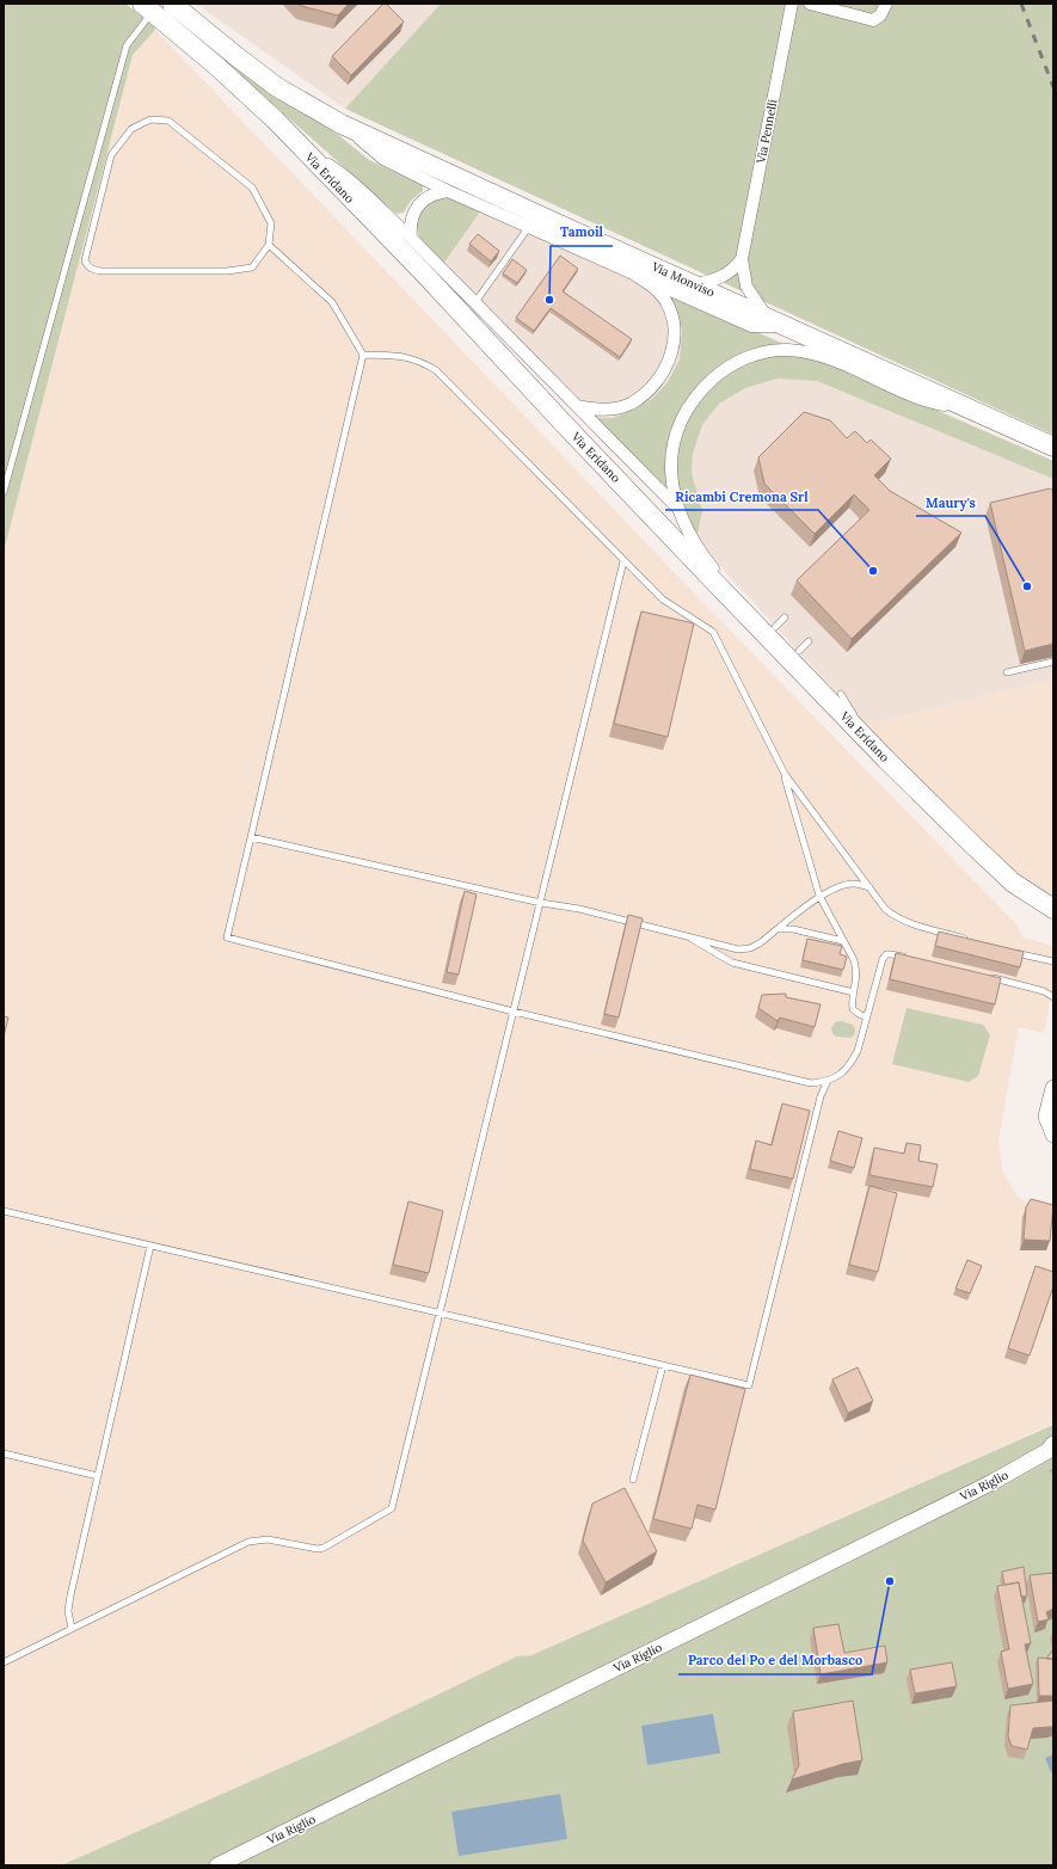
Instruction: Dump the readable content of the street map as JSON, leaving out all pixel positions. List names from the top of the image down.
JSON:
{
  "streets": {
    "main road": ["Via Eridano", "Via Monviso"],
    "street": ["Via Pennelli", "Via Riglio"]
  },
  "crossings": [
    ["Via Pennelli", "Via Monviso"]
  ],
  "places": [
    "Tamoil",
    "Ricambi Cremona Srl",
    "Maury's",
    "Parco del Po e del Morbasco"
  ]
}
